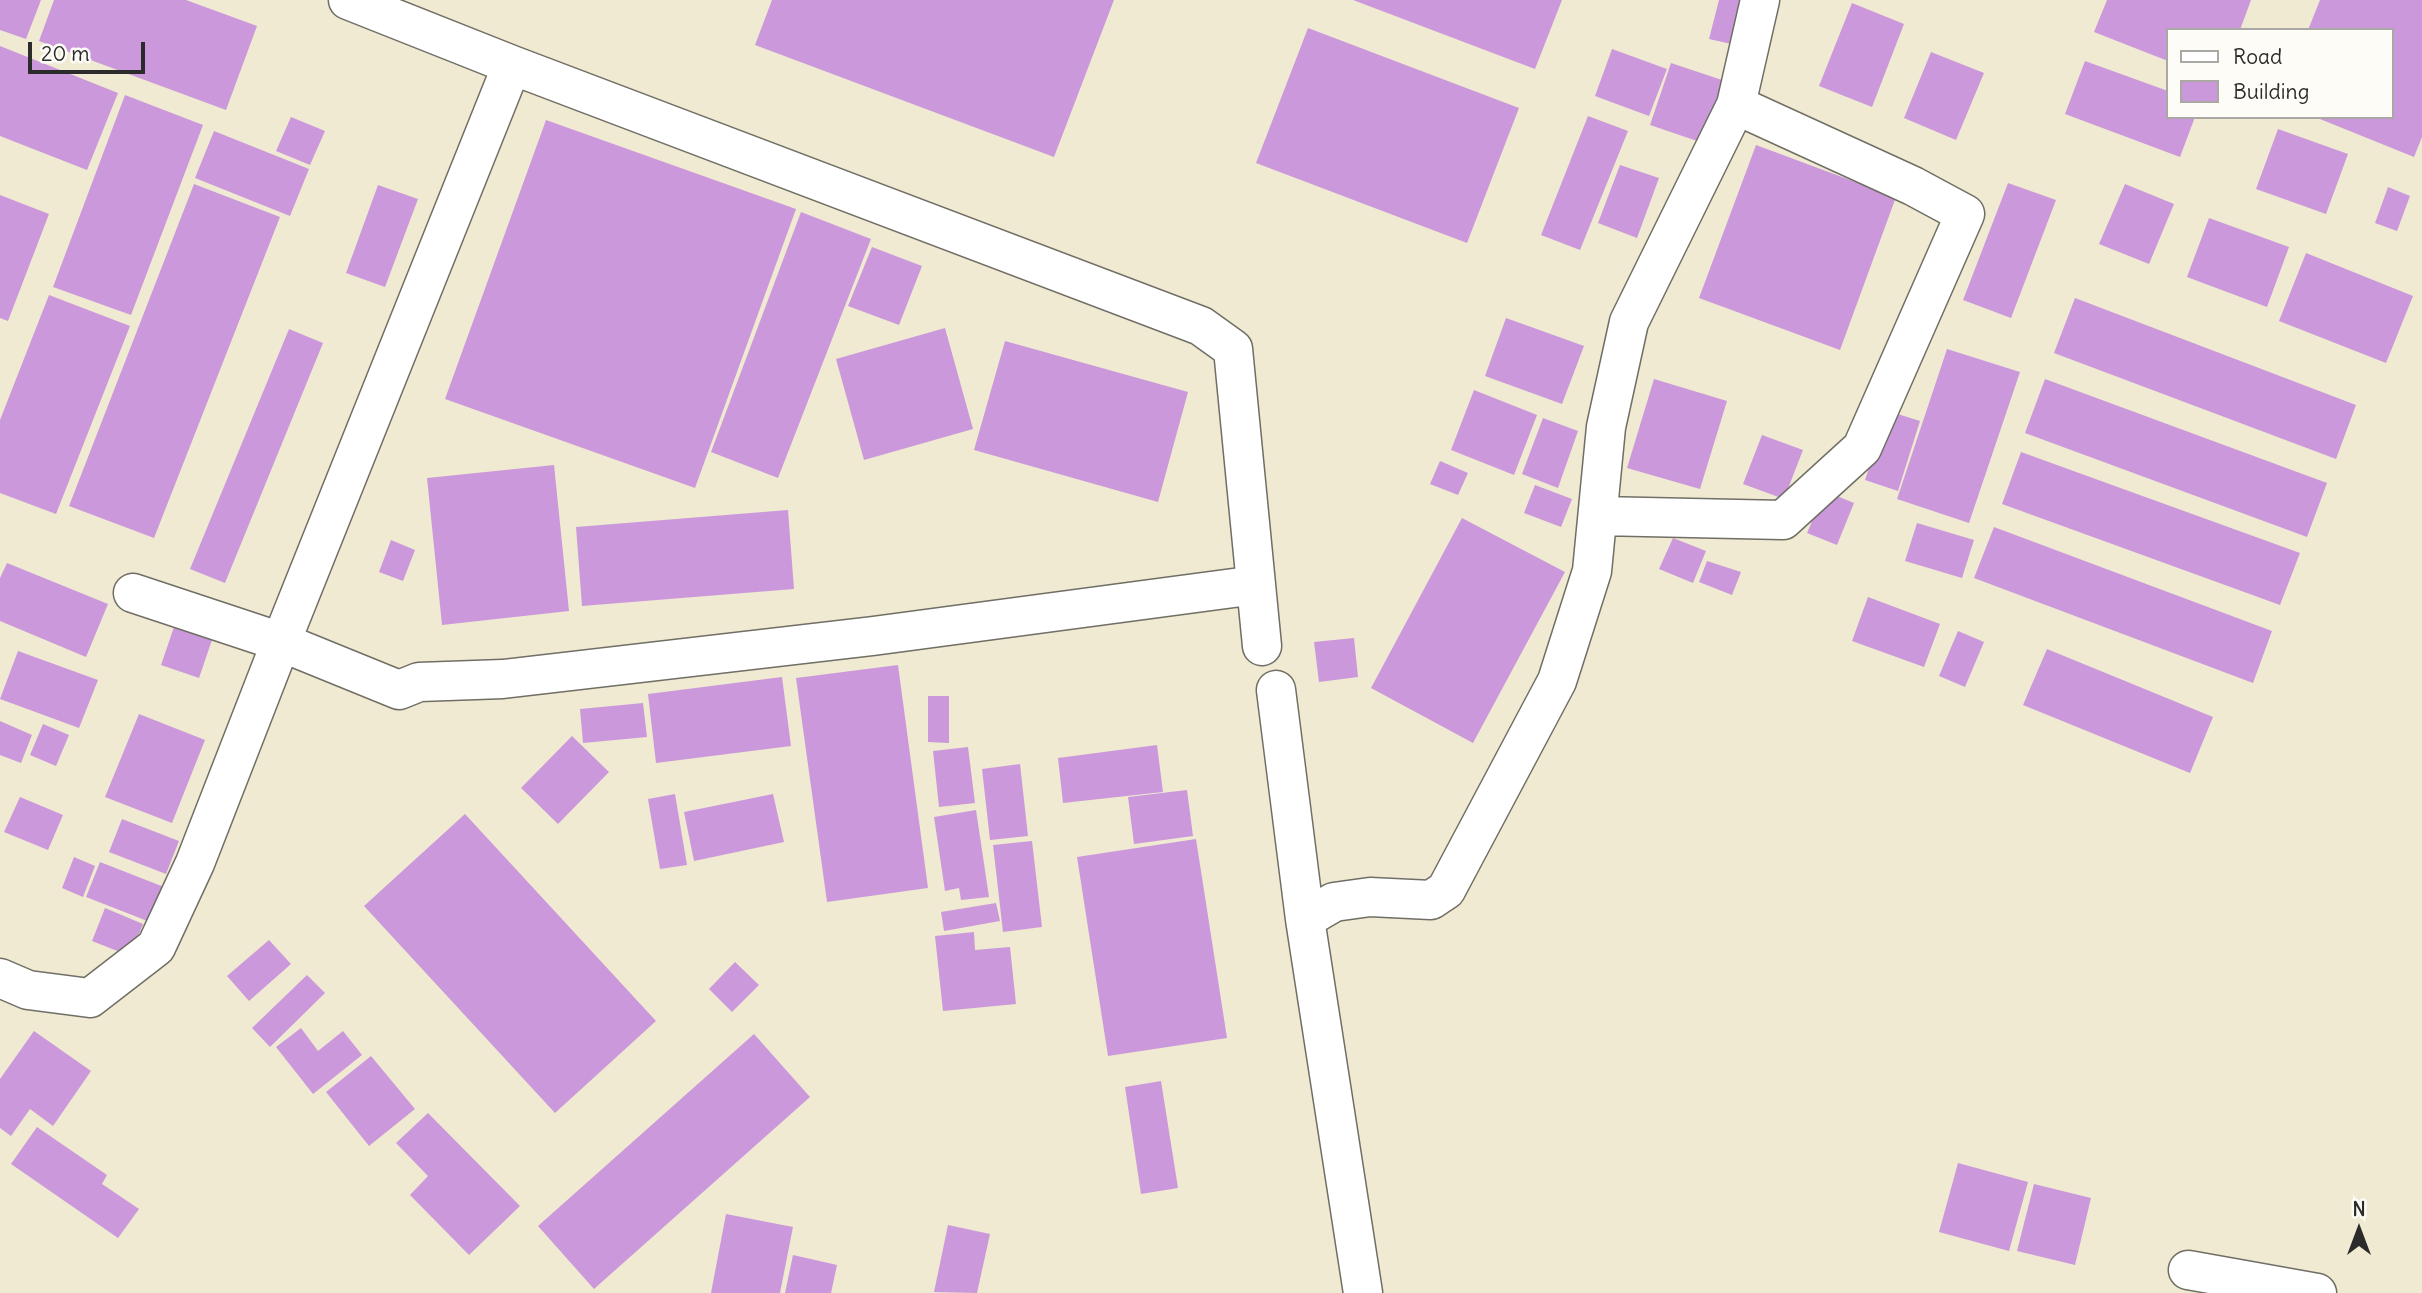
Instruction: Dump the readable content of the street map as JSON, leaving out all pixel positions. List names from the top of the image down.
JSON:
{
  "legend": ["Road", "Building"],
  "scale_bar": "20 m",
  "north": "top"
}
